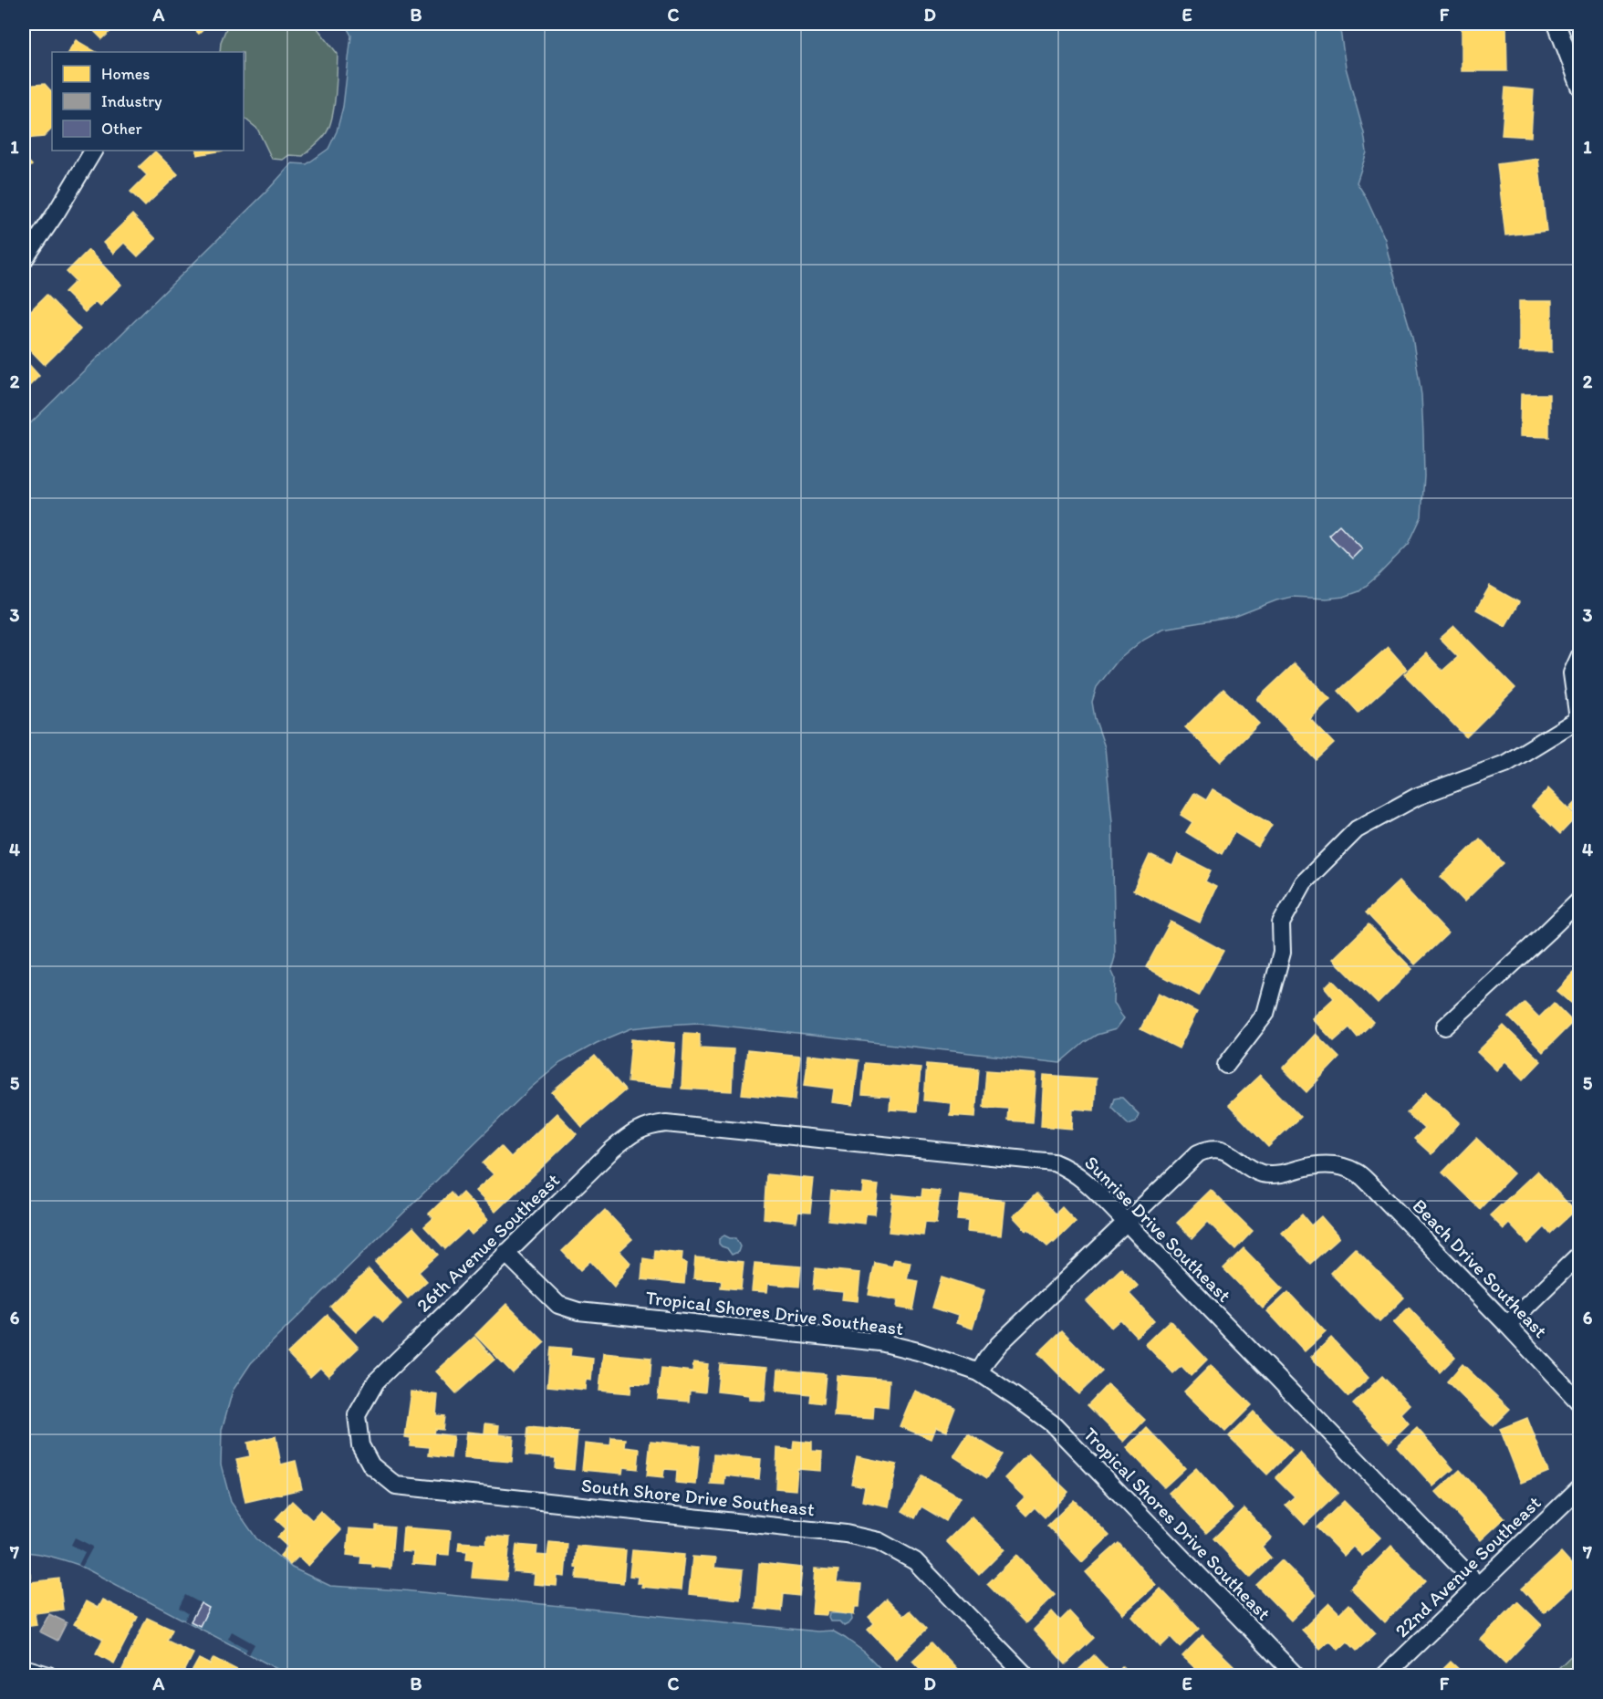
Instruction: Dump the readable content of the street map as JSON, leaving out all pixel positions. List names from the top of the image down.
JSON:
{
  "streets": {
    "street": [
      "Sunrise Drive Southeast",
      "26th Avenue Southeast",
      "Beach Drive Southeast",
      "Tropical Shores Drive Southeast",
      "South Shore Drive Southeast",
      "22nd Avenue Southeast"
    ]
  },
  "crossings": [
    ["Sunrise Drive Southeast", "26th Avenue Southeast"],
    ["Sunrise Drive Southeast", "Beach Drive Southeast"],
    ["Sunrise Drive Southeast", "22nd Avenue Southeast"],
    ["26th Avenue Southeast", "Tropical Shores Drive Southeast"],
    ["26th Avenue Southeast", "South Shore Drive Southeast"],
    ["Beach Drive Southeast", "Tropical Shores Drive Southeast"]
  ],
  "legend": ["Homes", "Industry", "Other"],
  "grid": {
    "columns": [
      "A",
      "B",
      "C",
      "D",
      "E",
      "F"
    ],
    "rows": [
      "1",
      "2",
      "3",
      "4",
      "5",
      "6",
      "7"
    ]
  }
}
